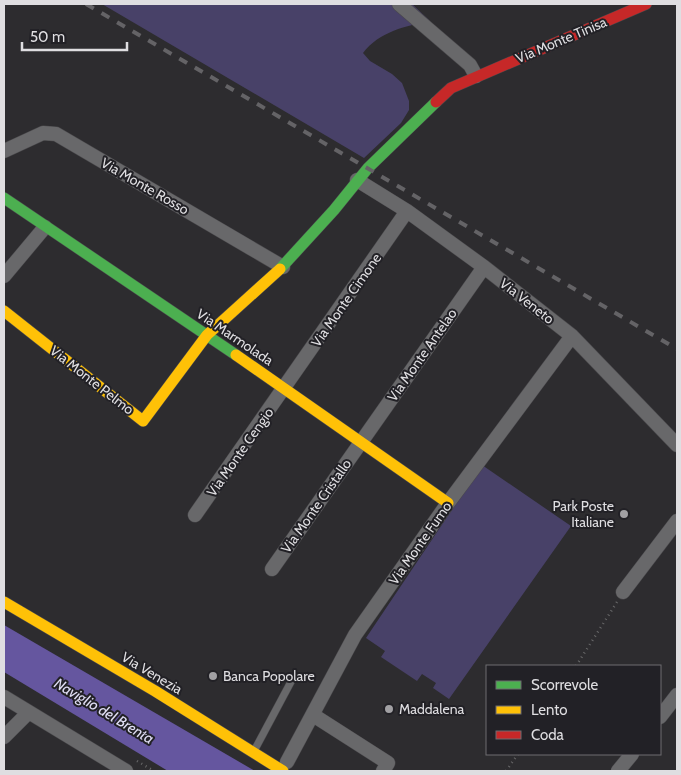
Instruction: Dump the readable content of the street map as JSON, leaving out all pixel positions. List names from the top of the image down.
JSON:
{
  "streets": {
    "street": [
      "Via Monte Tinisa",
      "Via Monte Rosso",
      "Via Monte Cimone",
      "Via Veneto",
      "Via Marmolada",
      "Via Monte Antelao",
      "Via Monte Pelmo",
      "Via Monte Cengio",
      "Via Monte Cristallo",
      "Via Monte Fumo",
      "Via Venezia"
    ]
  },
  "crossings": [
    ["Via Monte Tinisa", "Via Veneto"],
    ["Via Monte Cimone", "Via Veneto"],
    ["Via Monte Cimone", "Via Marmolada"],
    ["Via Monte Cimone", "Via Monte Cengio"],
    ["Via Veneto", "Via Monte Antelao"],
    ["Via Veneto", "Via Monte Fumo"],
    ["Via Marmolada", "Via Monte Antelao"],
    ["Via Marmolada", "Via Monte Pelmo"],
    ["Via Marmolada", "Via Monte Cengio"],
    ["Via Marmolada", "Via Monte Cristallo"],
    ["Via Marmolada", "Via Monte Fumo"],
    ["Via Monte Antelao", "Via Monte Cristallo"],
    ["Via Monte Fumo", "Via Venezia"]
  ],
  "water": ["Naviglio del Brenta"],
  "places": ["Park Poste Italiane", "Banca Popolare", "Maddalena"],
  "legend": ["Scorrevole", "Lento", "Coda"],
  "scale_bar": "50 m"
}
